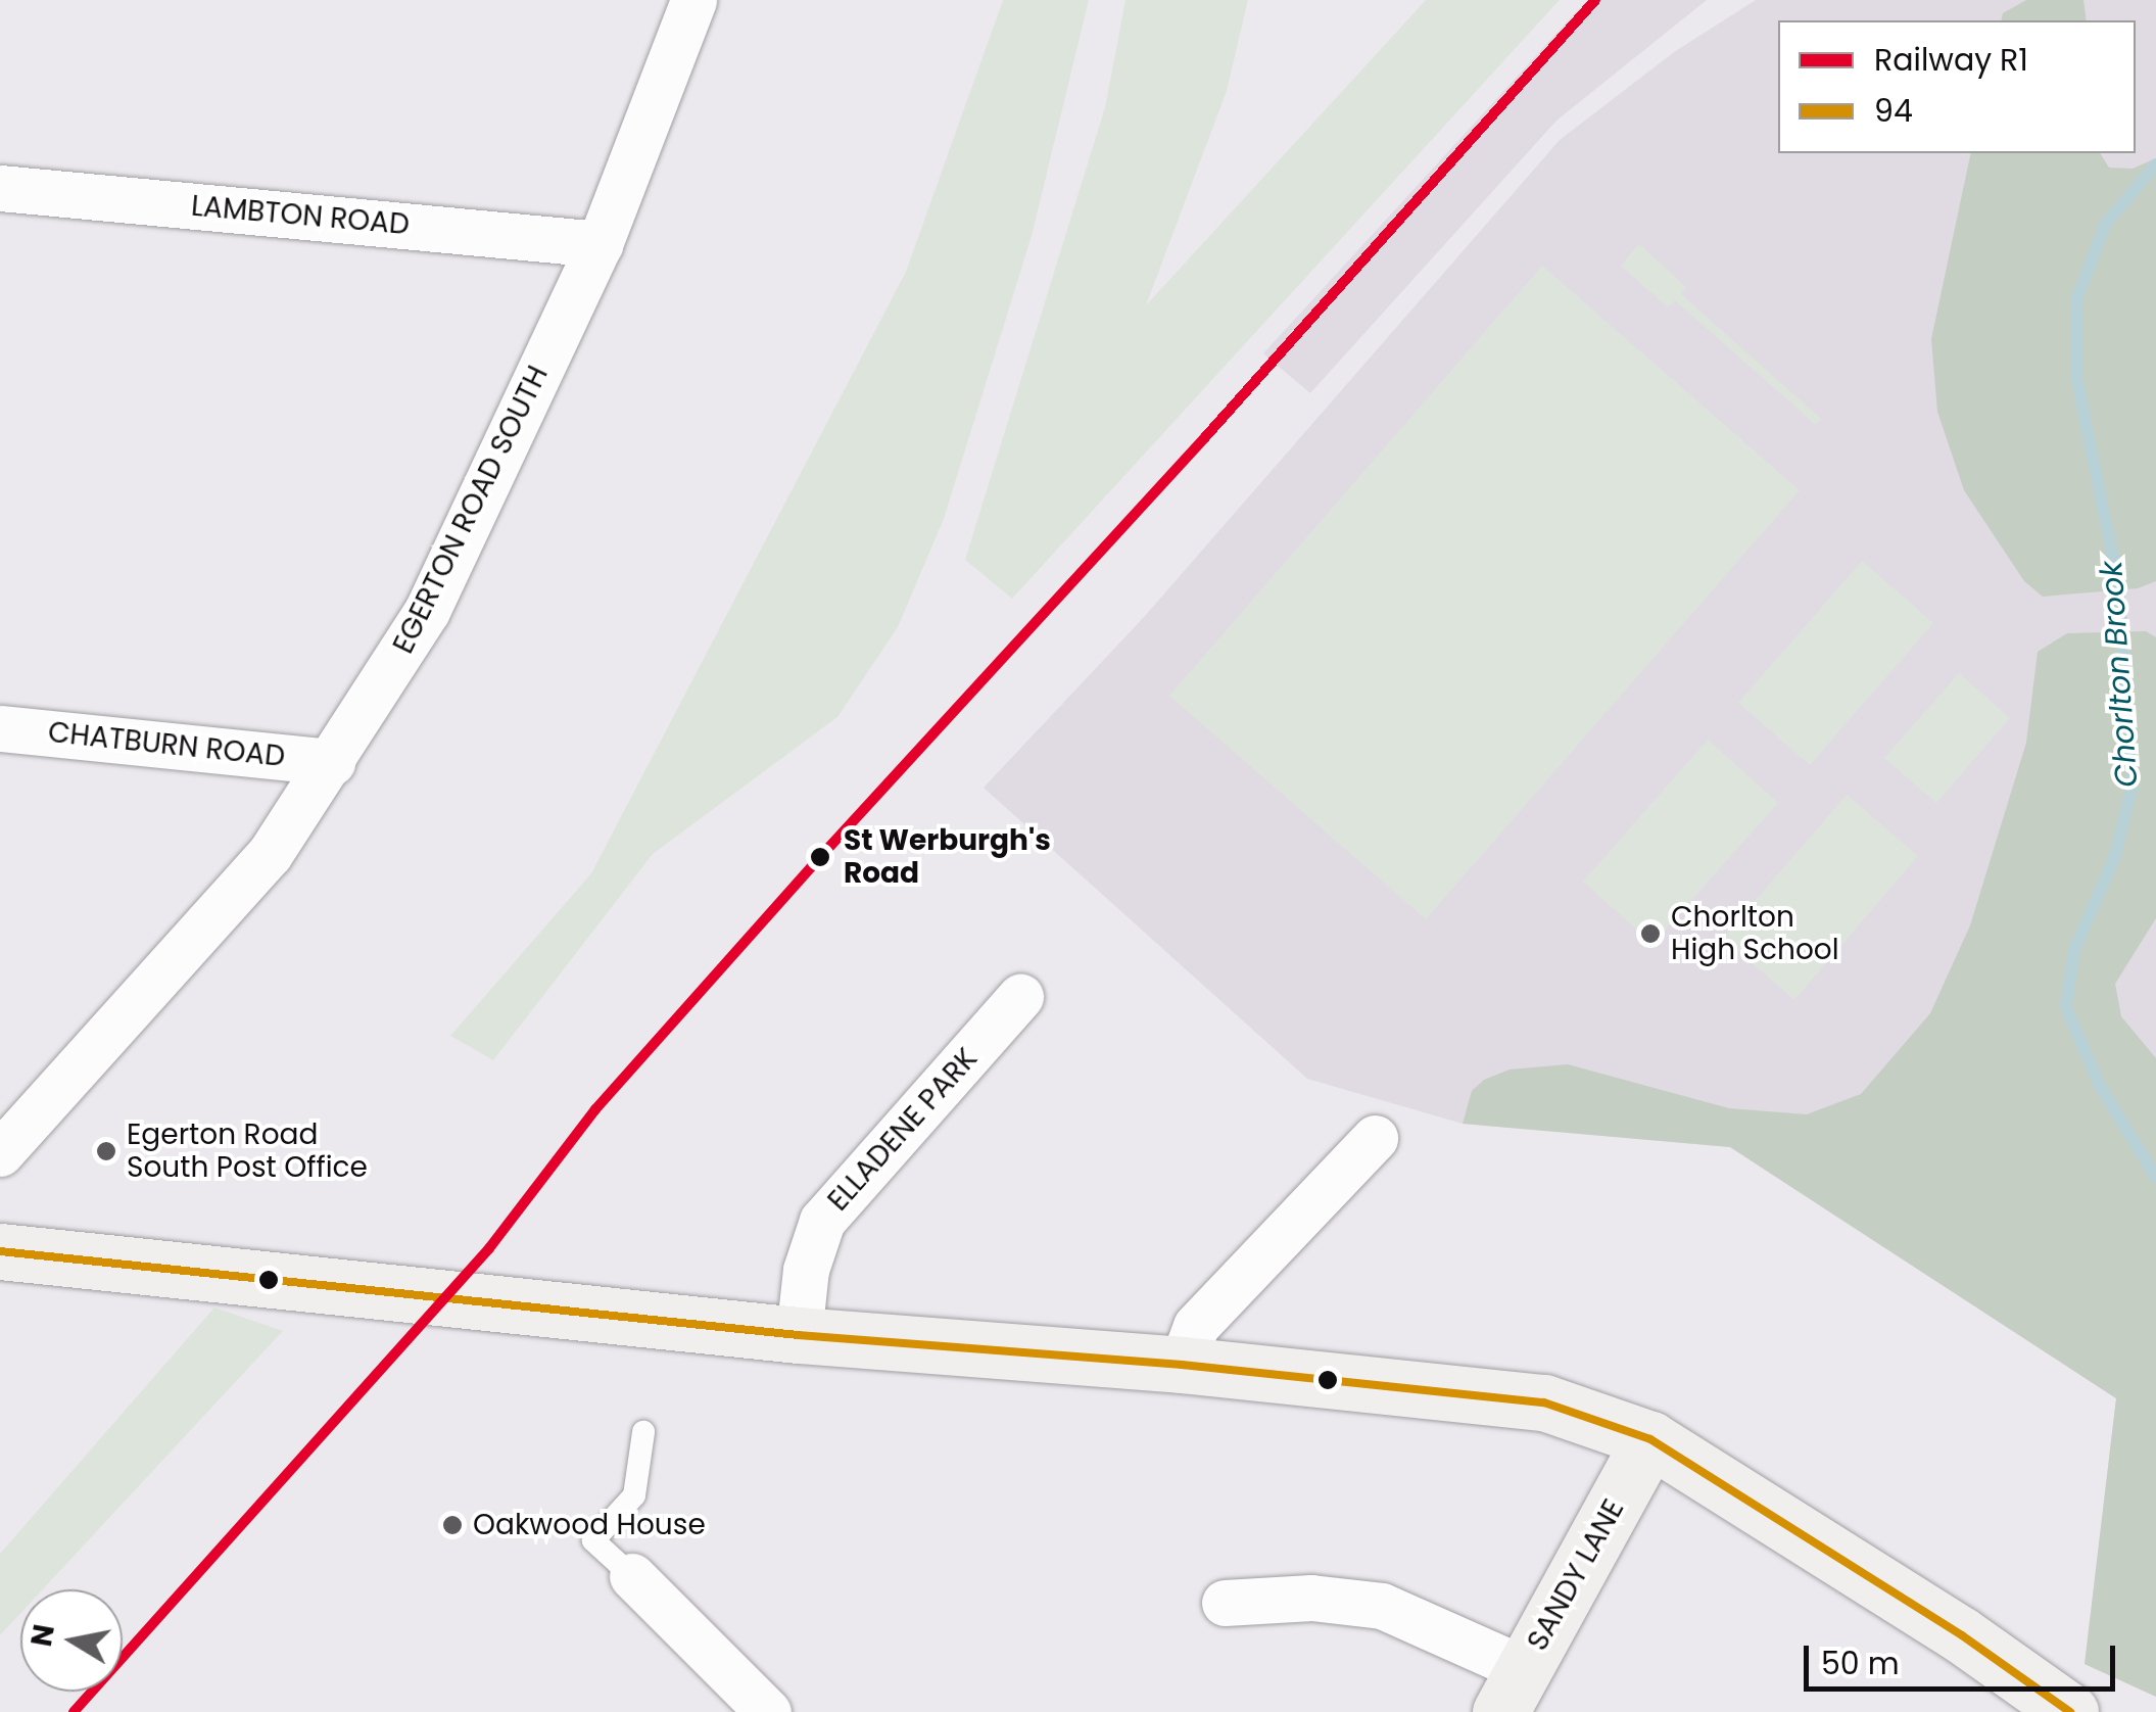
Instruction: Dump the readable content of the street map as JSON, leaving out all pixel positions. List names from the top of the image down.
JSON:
{
  "streets": {
    "street": [
      "LAMBTON ROAD",
      "EGERTON ROAD SOUTH",
      "CHATBURN ROAD",
      "ELLADENE PARK",
      "SANDY LANE"
    ]
  },
  "crossings": [
    ["LAMBTON ROAD", "EGERTON ROAD SOUTH"],
    ["EGERTON ROAD SOUTH", "CHATBURN ROAD"]
  ],
  "water": ["Chorlton Brook"],
  "places": [
    "St Werburgh's Road",
    "Chorlton High School",
    "Egerton Road South Post Office",
    "Oakwood House"
  ],
  "lines": ["rail line R1", "transit line 94"],
  "legend": ["Railway R1", "94"],
  "scale_bar": "50 m",
  "north": "left"
}
